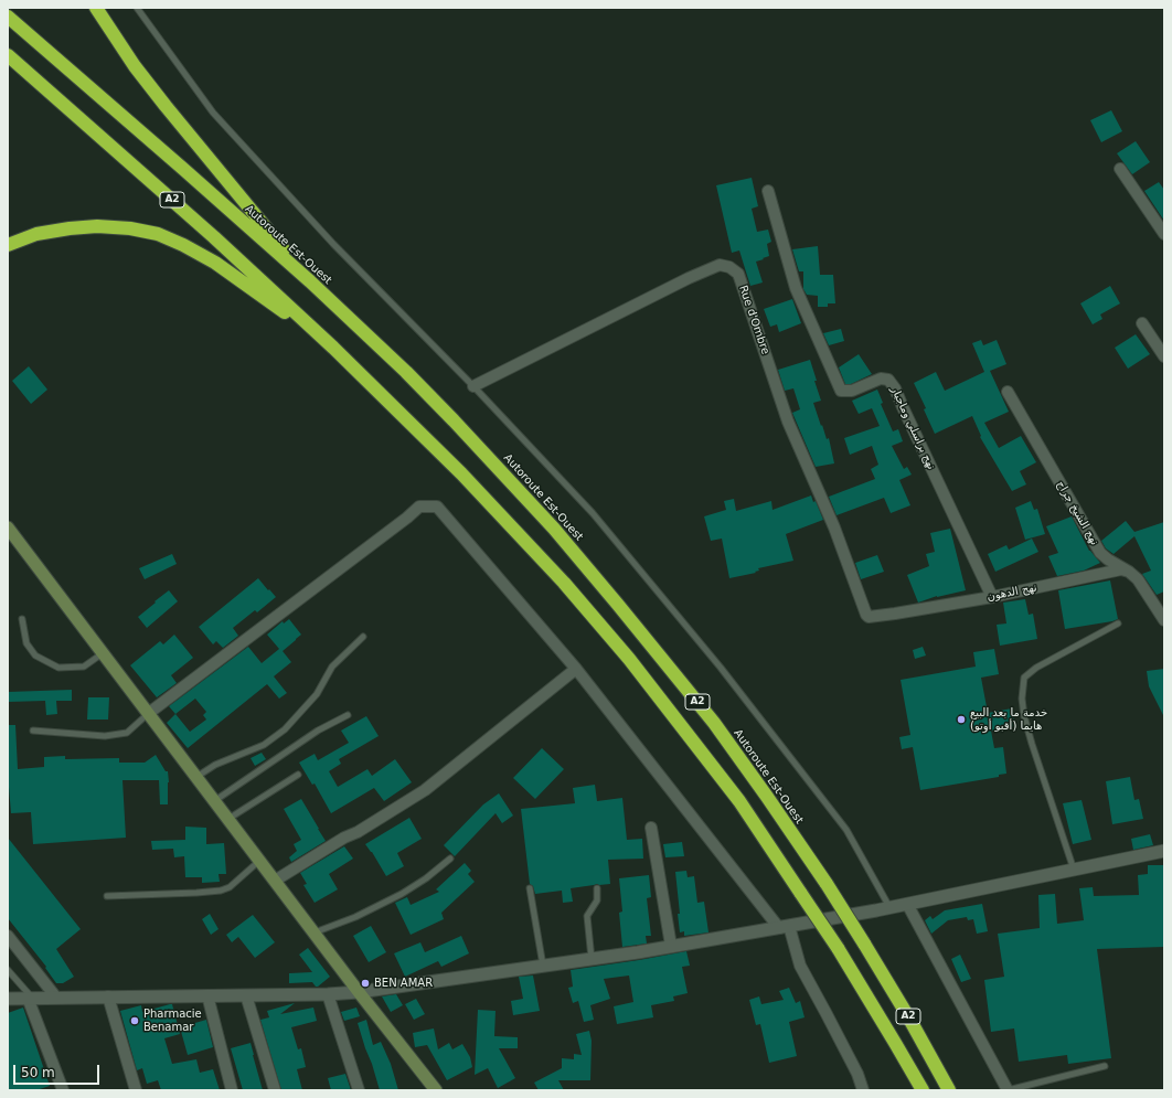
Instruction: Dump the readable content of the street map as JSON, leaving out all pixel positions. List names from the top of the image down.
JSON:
{
  "streets": {
    "highway": ["A2", "Autoroute Est-Ouest"],
    "street": [
      "Rue d'Ombre",
      "نهج براسلي وماجبار",
      "نهج الشيخ جراح",
      "نهج الدهون"
    ]
  },
  "crossings": [
    ["Rue d'Ombre", "نهج الدهون"],
    ["نهج براسلي وماجبار", "نهج الدهون"],
    ["نهج الشيخ جراح", "نهج الدهون"]
  ],
  "places": ["خدمة ما بعد البيع هايما (أقبو أوتو)", "BEN AMAR", "Pharmacie Benamar"],
  "scale_bar": "50 m"
}
